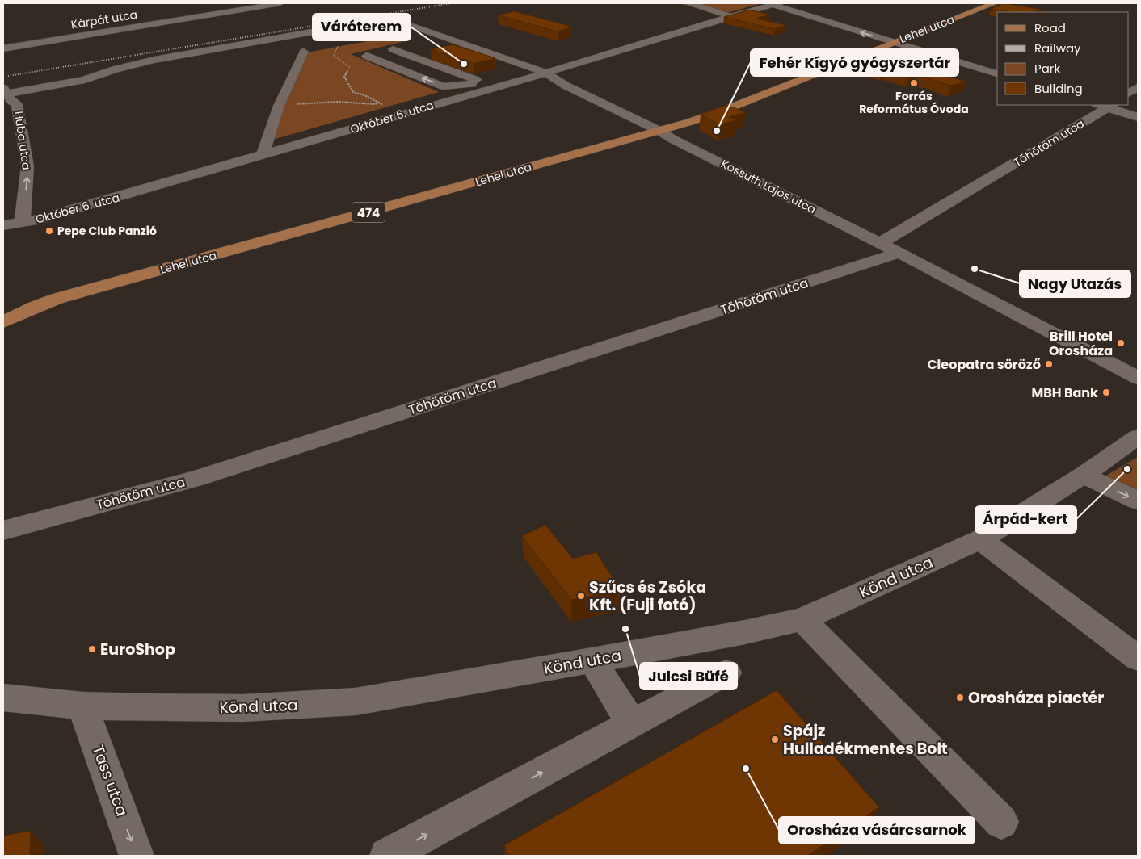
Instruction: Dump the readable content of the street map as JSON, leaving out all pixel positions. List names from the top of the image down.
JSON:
{
  "streets": {
    "main road": ["Lehel utca", "474"],
    "street": [
      "Kárpát utca",
      "Október 6. utca",
      "Huba utca",
      "Töhötöm utca",
      "Kossuth Lajos utca",
      "Könd utca",
      "Tass utca"
    ]
  },
  "crossings": [
    ["Lehel utca", "Kossuth Lajos utca"],
    ["Lehel utca", "474"],
    ["Október 6. utca", "Huba utca"],
    ["Október 6. utca", "Kossuth Lajos utca"],
    ["Huba utca", "Kossuth Lajos utca"],
    ["Töhötöm utca", "Kossuth Lajos utca"],
    ["Könd utca", "Tass utca"]
  ],
  "one_way": ["Huba utca", "Tass utca"],
  "places": [
    "Váróterem",
    "Forrás Református Óvoda",
    "Fehér Kígyó gyógyszertár",
    "Pepe Club Panzió",
    "Nagy Utazás",
    "Brill Hotel Orosháza",
    "Cleopatra söröző",
    "MBH Bank",
    "Árpád-kert",
    "Szűcs és Zsóka Kft. (Fuji fotó)",
    "Julcsi Büfé",
    "EuroShop",
    "Orosháza piactér",
    "Spájz Hulladékmentes Bolt",
    "Orosháza vásárcsarnok"
  ],
  "legend": [
    "Road",
    "Railway",
    "Park",
    "Building"
  ]
}
